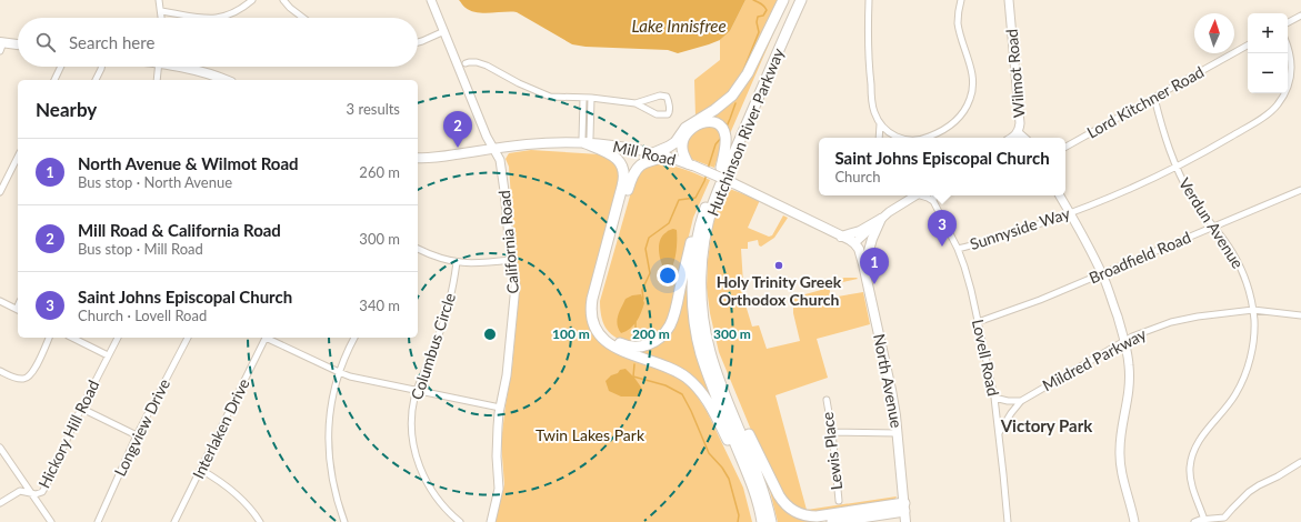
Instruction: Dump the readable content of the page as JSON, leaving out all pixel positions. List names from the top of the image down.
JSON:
{
  "streets": {
    "highway": ["Hutchinson River Parkway"],
    "main road": ["Mill Road", "North Avenue"],
    "street": [
      "Wilmot Road",
      "Lord Kitchner Road",
      "Verdun Avenue",
      "Sunnyside Way",
      "California Road",
      "Broadfield Road",
      "Columbus Circle",
      "Lovell Road",
      "Mildred Parkway",
      "Longview Drive",
      "Interlaken Drive",
      "Hickory Hill Road",
      "Lewis Place"
    ]
  },
  "crossings": [
    ["Lord Kitchner Road", "Verdun Avenue"],
    ["Mill Road", "California Road"],
    ["Mill Road", "North Avenue"],
    ["Verdun Avenue", "Sunnyside Way"],
    ["Verdun Avenue", "Broadfield Road"],
    ["Verdun Avenue", "Mildred Parkway"],
    ["Sunnyside Way", "Lovell Road"],
    ["Broadfield Road", "Lovell Road"],
    ["Lovell Road", "Mildred Parkway"]
  ],
  "districts": ["Victory Park"],
  "water": ["Lake Innisfree"],
  "parks": ["Twin Lakes Park"],
  "places": ["Holy Trinity Greek Orthodox Church"],
  "north": "top",
  "page": {
    "map_buttons": ["+", "−"],
    "search": "Search here",
    "heading": ["Nearby", "3 results"],
    "pins": ["2", "3", "1"],
    "popup": ["Saint Johns Episcopal Church", "Church"],
    "list": [
      {
        "mark": "1",
        "name": "North Avenue & Wilmot Road",
        "note": "Bus stop · North Avenue",
        "value": "260 m"
      },
      {
        "mark": "2",
        "name": "Mill Road & California Road",
        "note": "Bus stop · Mill Road",
        "value": "300 m"
      },
      {
        "mark": "3",
        "name": "Saint Johns Episcopal Church",
        "note": "Church · Lovell Road",
        "value": "340 m"
      }
    ]
  },
  "rings": ["100 m", "200 m", "300 m"]
}
